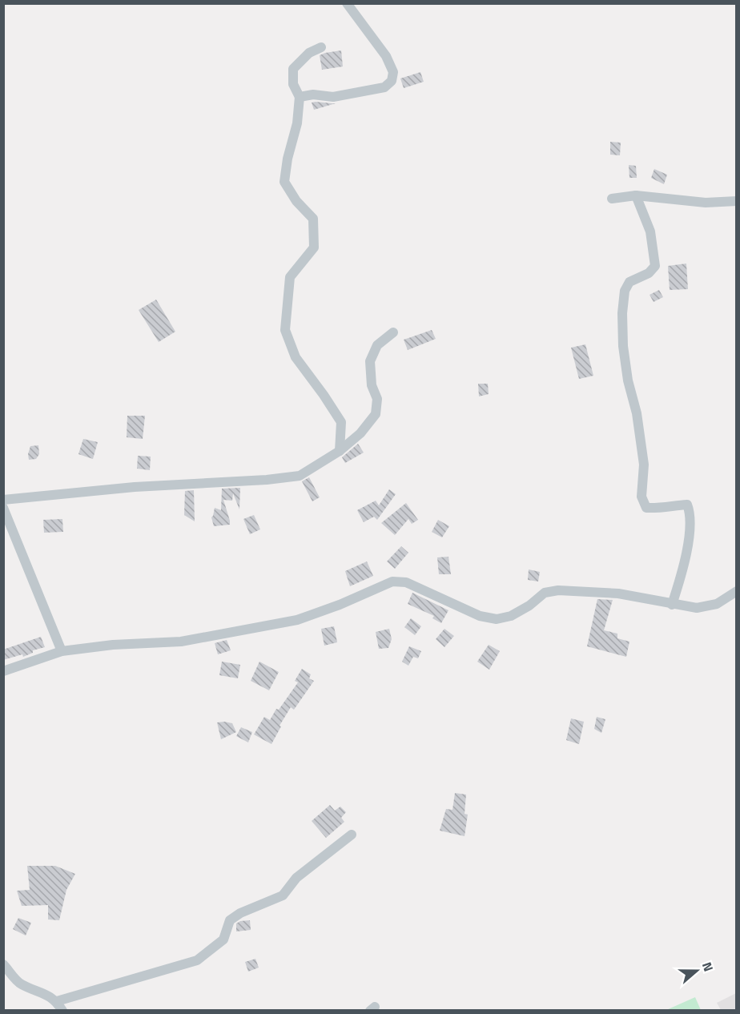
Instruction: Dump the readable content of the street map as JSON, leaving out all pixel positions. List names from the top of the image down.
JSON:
{
  "north": "right"
}
